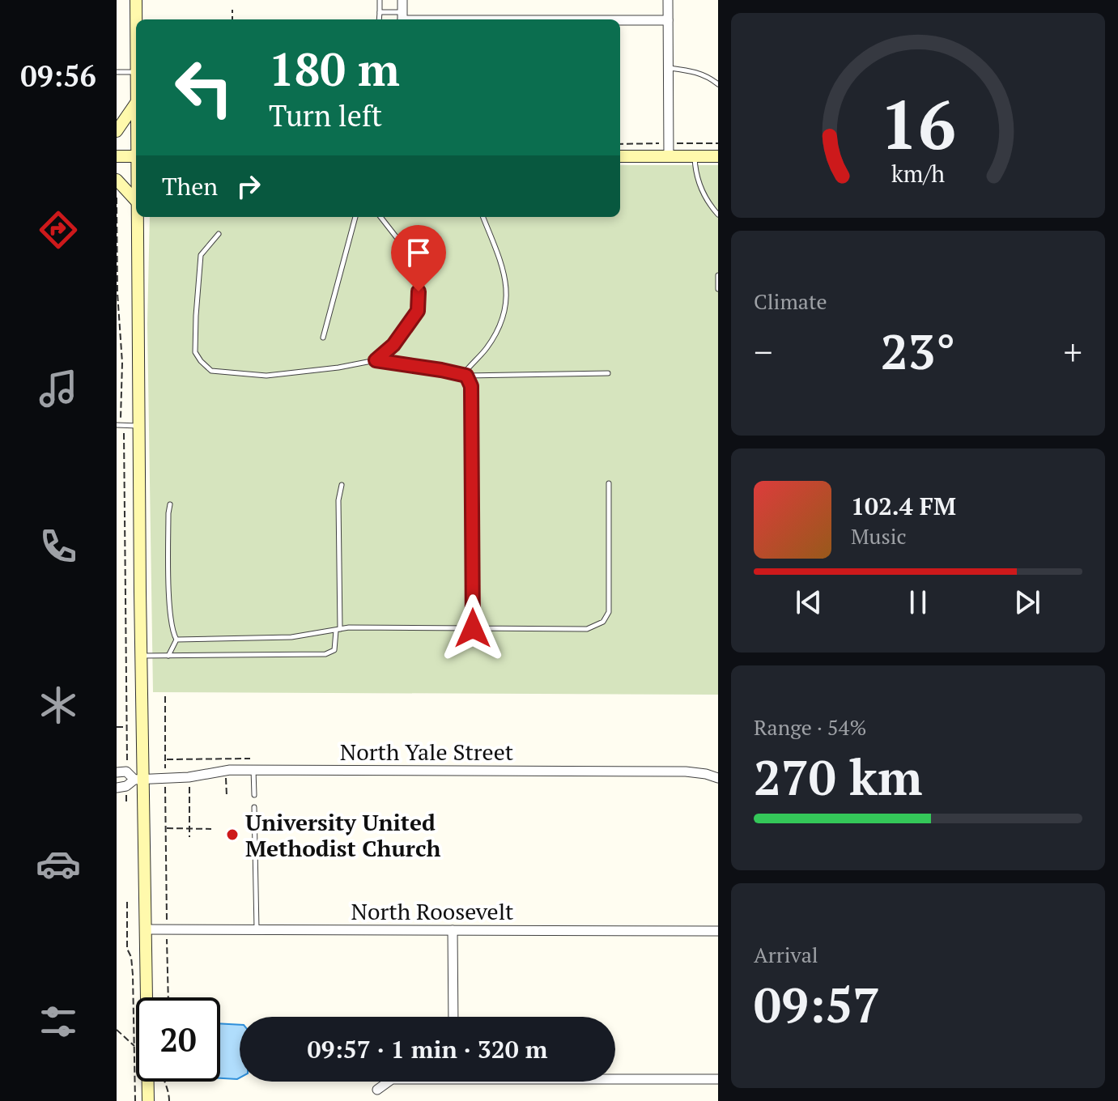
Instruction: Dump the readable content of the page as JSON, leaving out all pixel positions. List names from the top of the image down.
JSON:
{
  "streets": {
    "street": ["North Yale Street", "North Roosevelt"]
  },
  "places": ["University United Methodist Church"],
  "page": {
    "tabs": "09:56",
    "turn": ["180 m", "Turn left"],
    "then": "Then",
    "tile": [
      "Climate",
      ["Range · 54%", "270 km"],
      ["Arrival", "09:57"]
    ],
    "heat": ["−", "23°", "+"],
    "song": ["102.4 FM", "Music"],
    "limit": "20",
    "trip": "09:57 · 1 min · 320 m",
    "gauge": ["16", "km/h"]
  }
}
